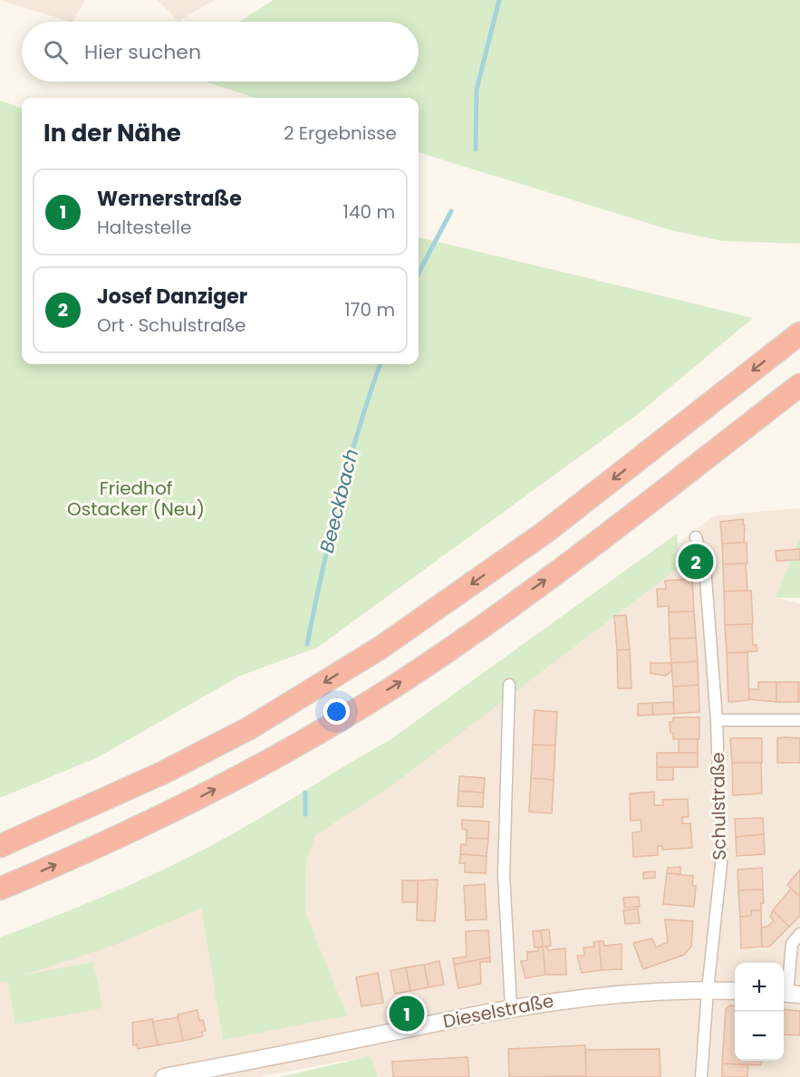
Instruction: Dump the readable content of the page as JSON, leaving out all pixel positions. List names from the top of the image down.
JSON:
{
  "streets": {
    "street": ["Schulstraße", "Dieselstraße"]
  },
  "crossings": [
    ["Schulstraße", "Dieselstraße"]
  ],
  "water": ["Beeckbach"],
  "parks": ["Friedhof Ostacker (Neu)"],
  "page": {
    "search": "Hier suchen",
    "heading": ["In der Nähe", "2 Ergebnisse"],
    "list": [
      {
        "mark": "1",
        "name": "Wernerstraße",
        "note": "Haltestelle",
        "value": "140 m"
      },
      {
        "mark": "2",
        "name": "Josef Danziger",
        "note": "Ort · Schulstraße",
        "value": "170 m"
      }
    ],
    "pins": ["2", "1"],
    "map_buttons": ["+", "−"]
  }
}
